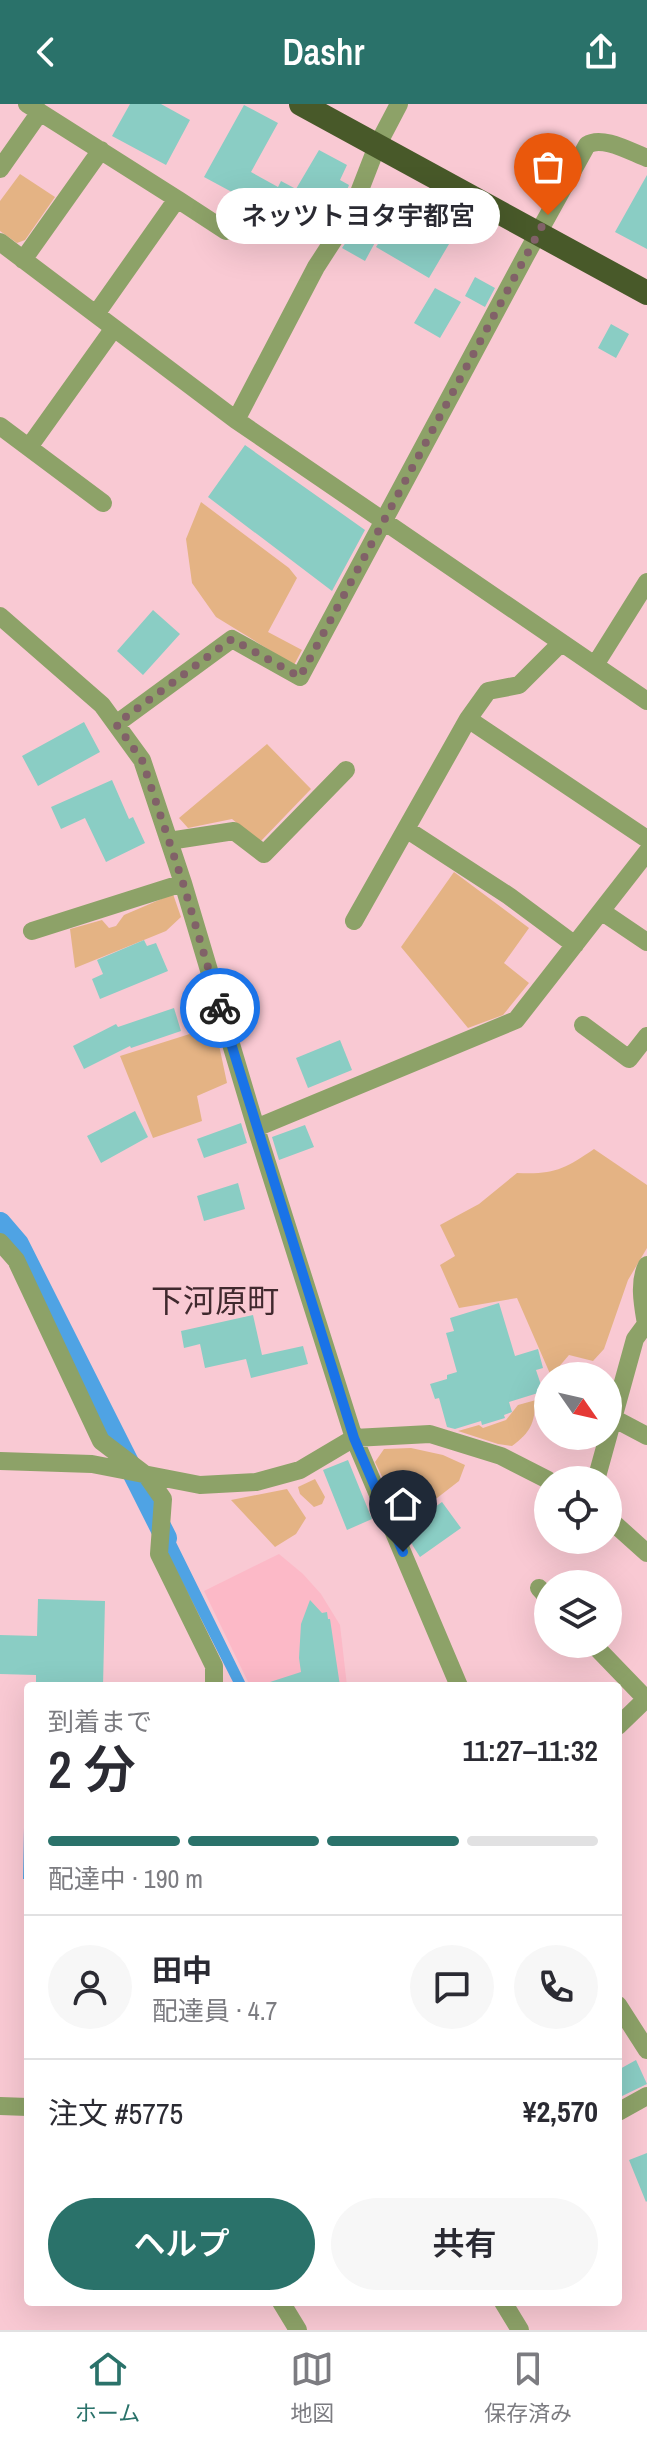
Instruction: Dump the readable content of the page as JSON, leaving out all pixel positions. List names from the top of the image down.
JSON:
{
  "districts": ["下河原町"],
  "places": ["ネッツトヨタ宇都宮"],
  "north": "bottom right",
  "page": {
    "header": "Dashr",
    "bubble": "ネッツトヨタ宇都宮",
    "heading": ["2 分", "到着まで", "11:27–11:32"],
    "panel": [
      "田中",
      "配達員 · 4.7",
      "注文 #5775",
      "¥2,570"
    ],
    "bar": "配達中 · 190 m",
    "buttons": ["ヘルプ", "共有"],
    "tabs": ["ホーム", "地図", "保存済み"]
  }
}
